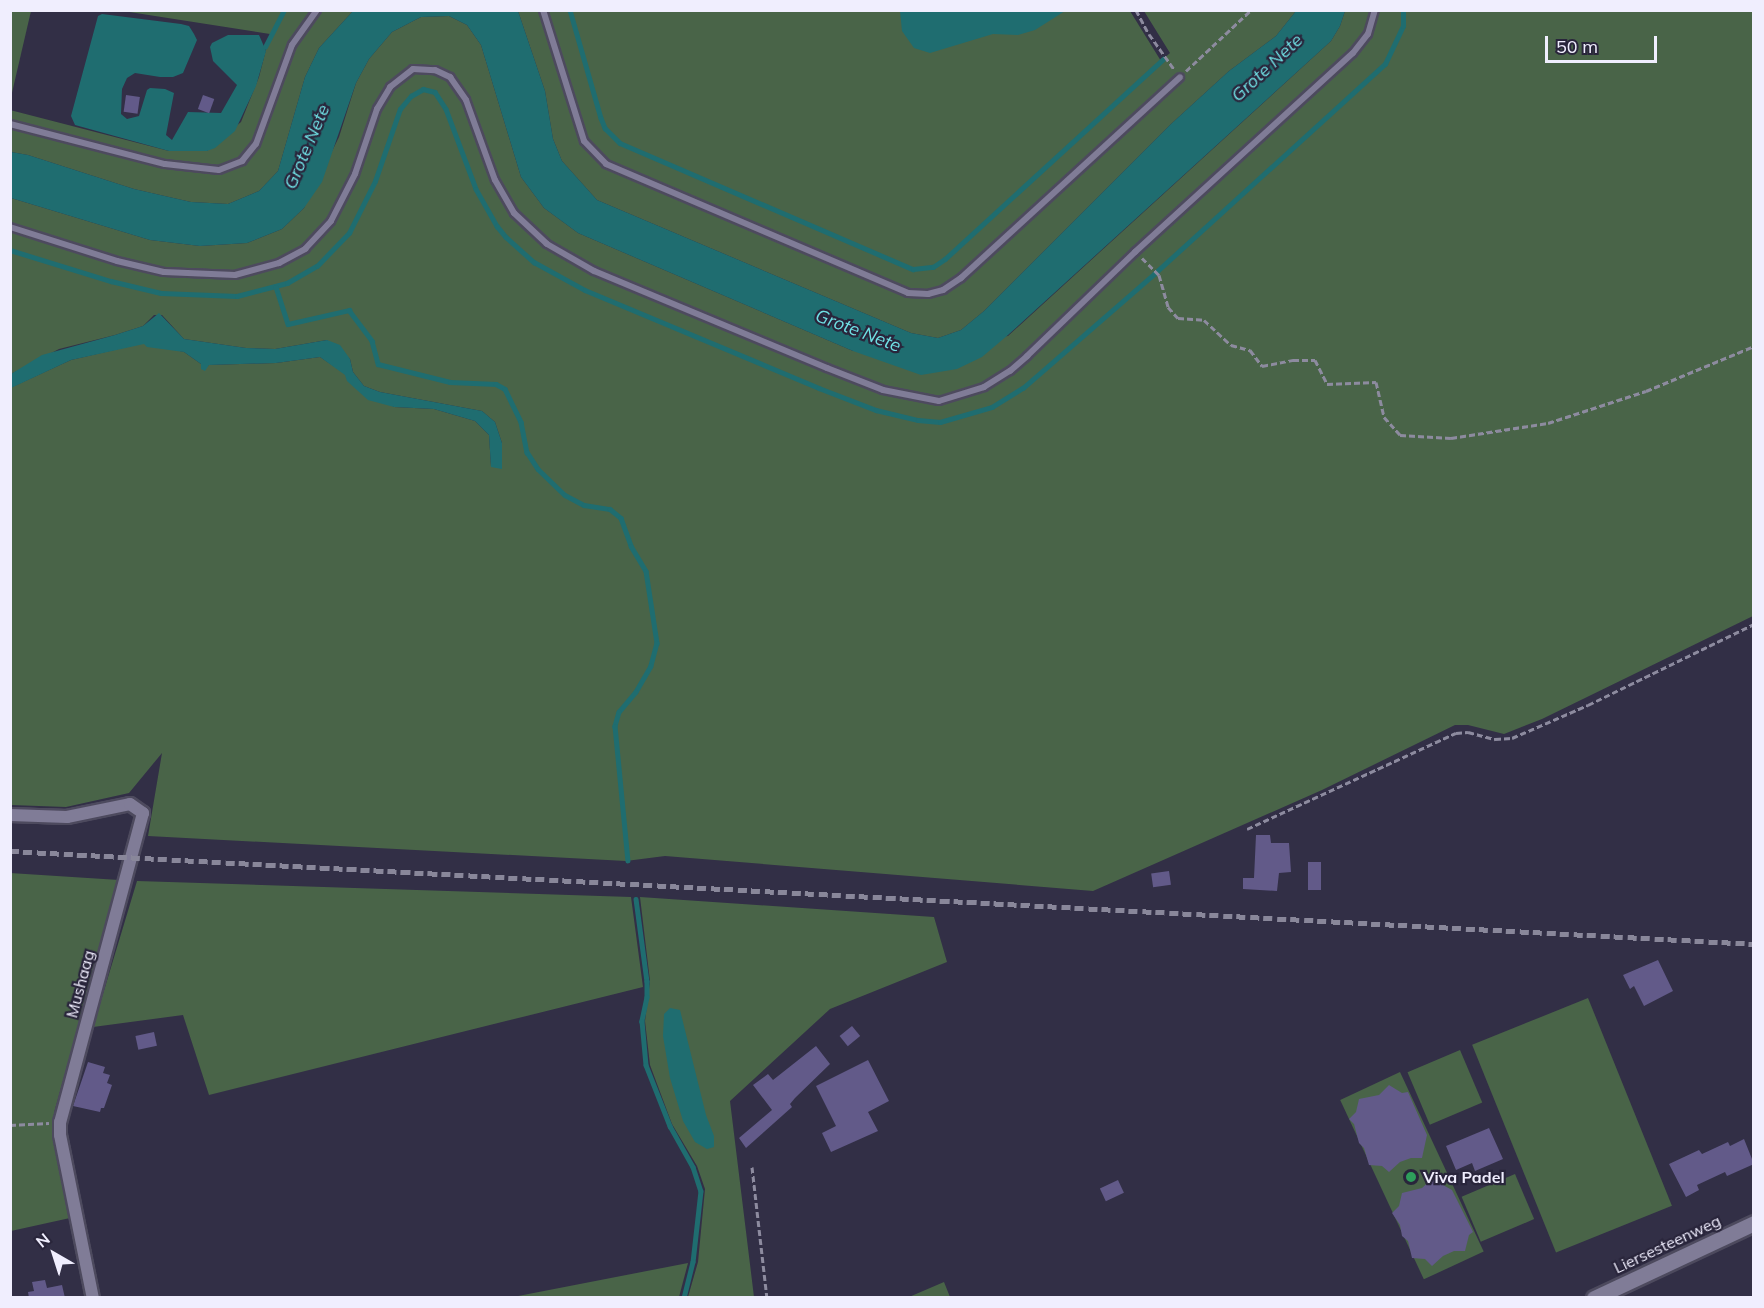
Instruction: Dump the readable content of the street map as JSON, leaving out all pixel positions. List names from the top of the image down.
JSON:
{
  "streets": {
    "street": ["Mushaag", "Liersesteenweg"]
  },
  "water": ["Grote Nete"],
  "places": ["Viva Padel"],
  "scale_bar": "50 m",
  "north": "top left"
}
